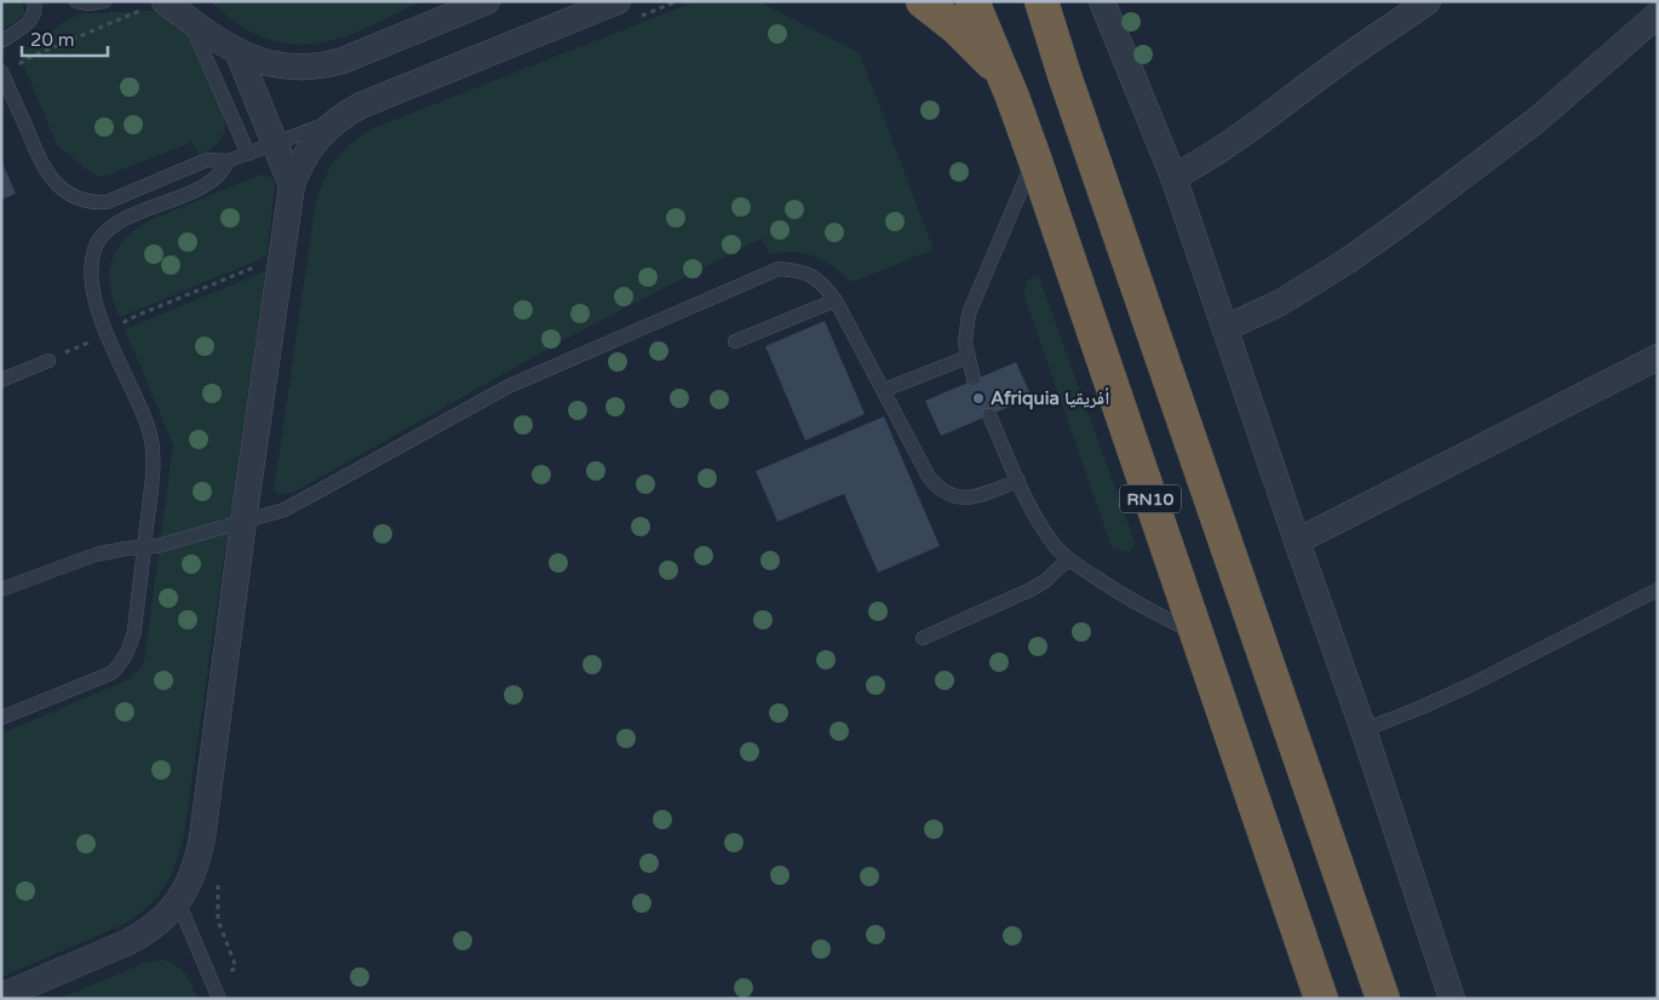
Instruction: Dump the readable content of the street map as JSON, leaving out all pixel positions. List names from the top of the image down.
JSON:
{
  "streets": {
    "highway": ["RN10"]
  },
  "places": ["Afriquia أفريقيا"],
  "scale_bar": "20 m"
}
